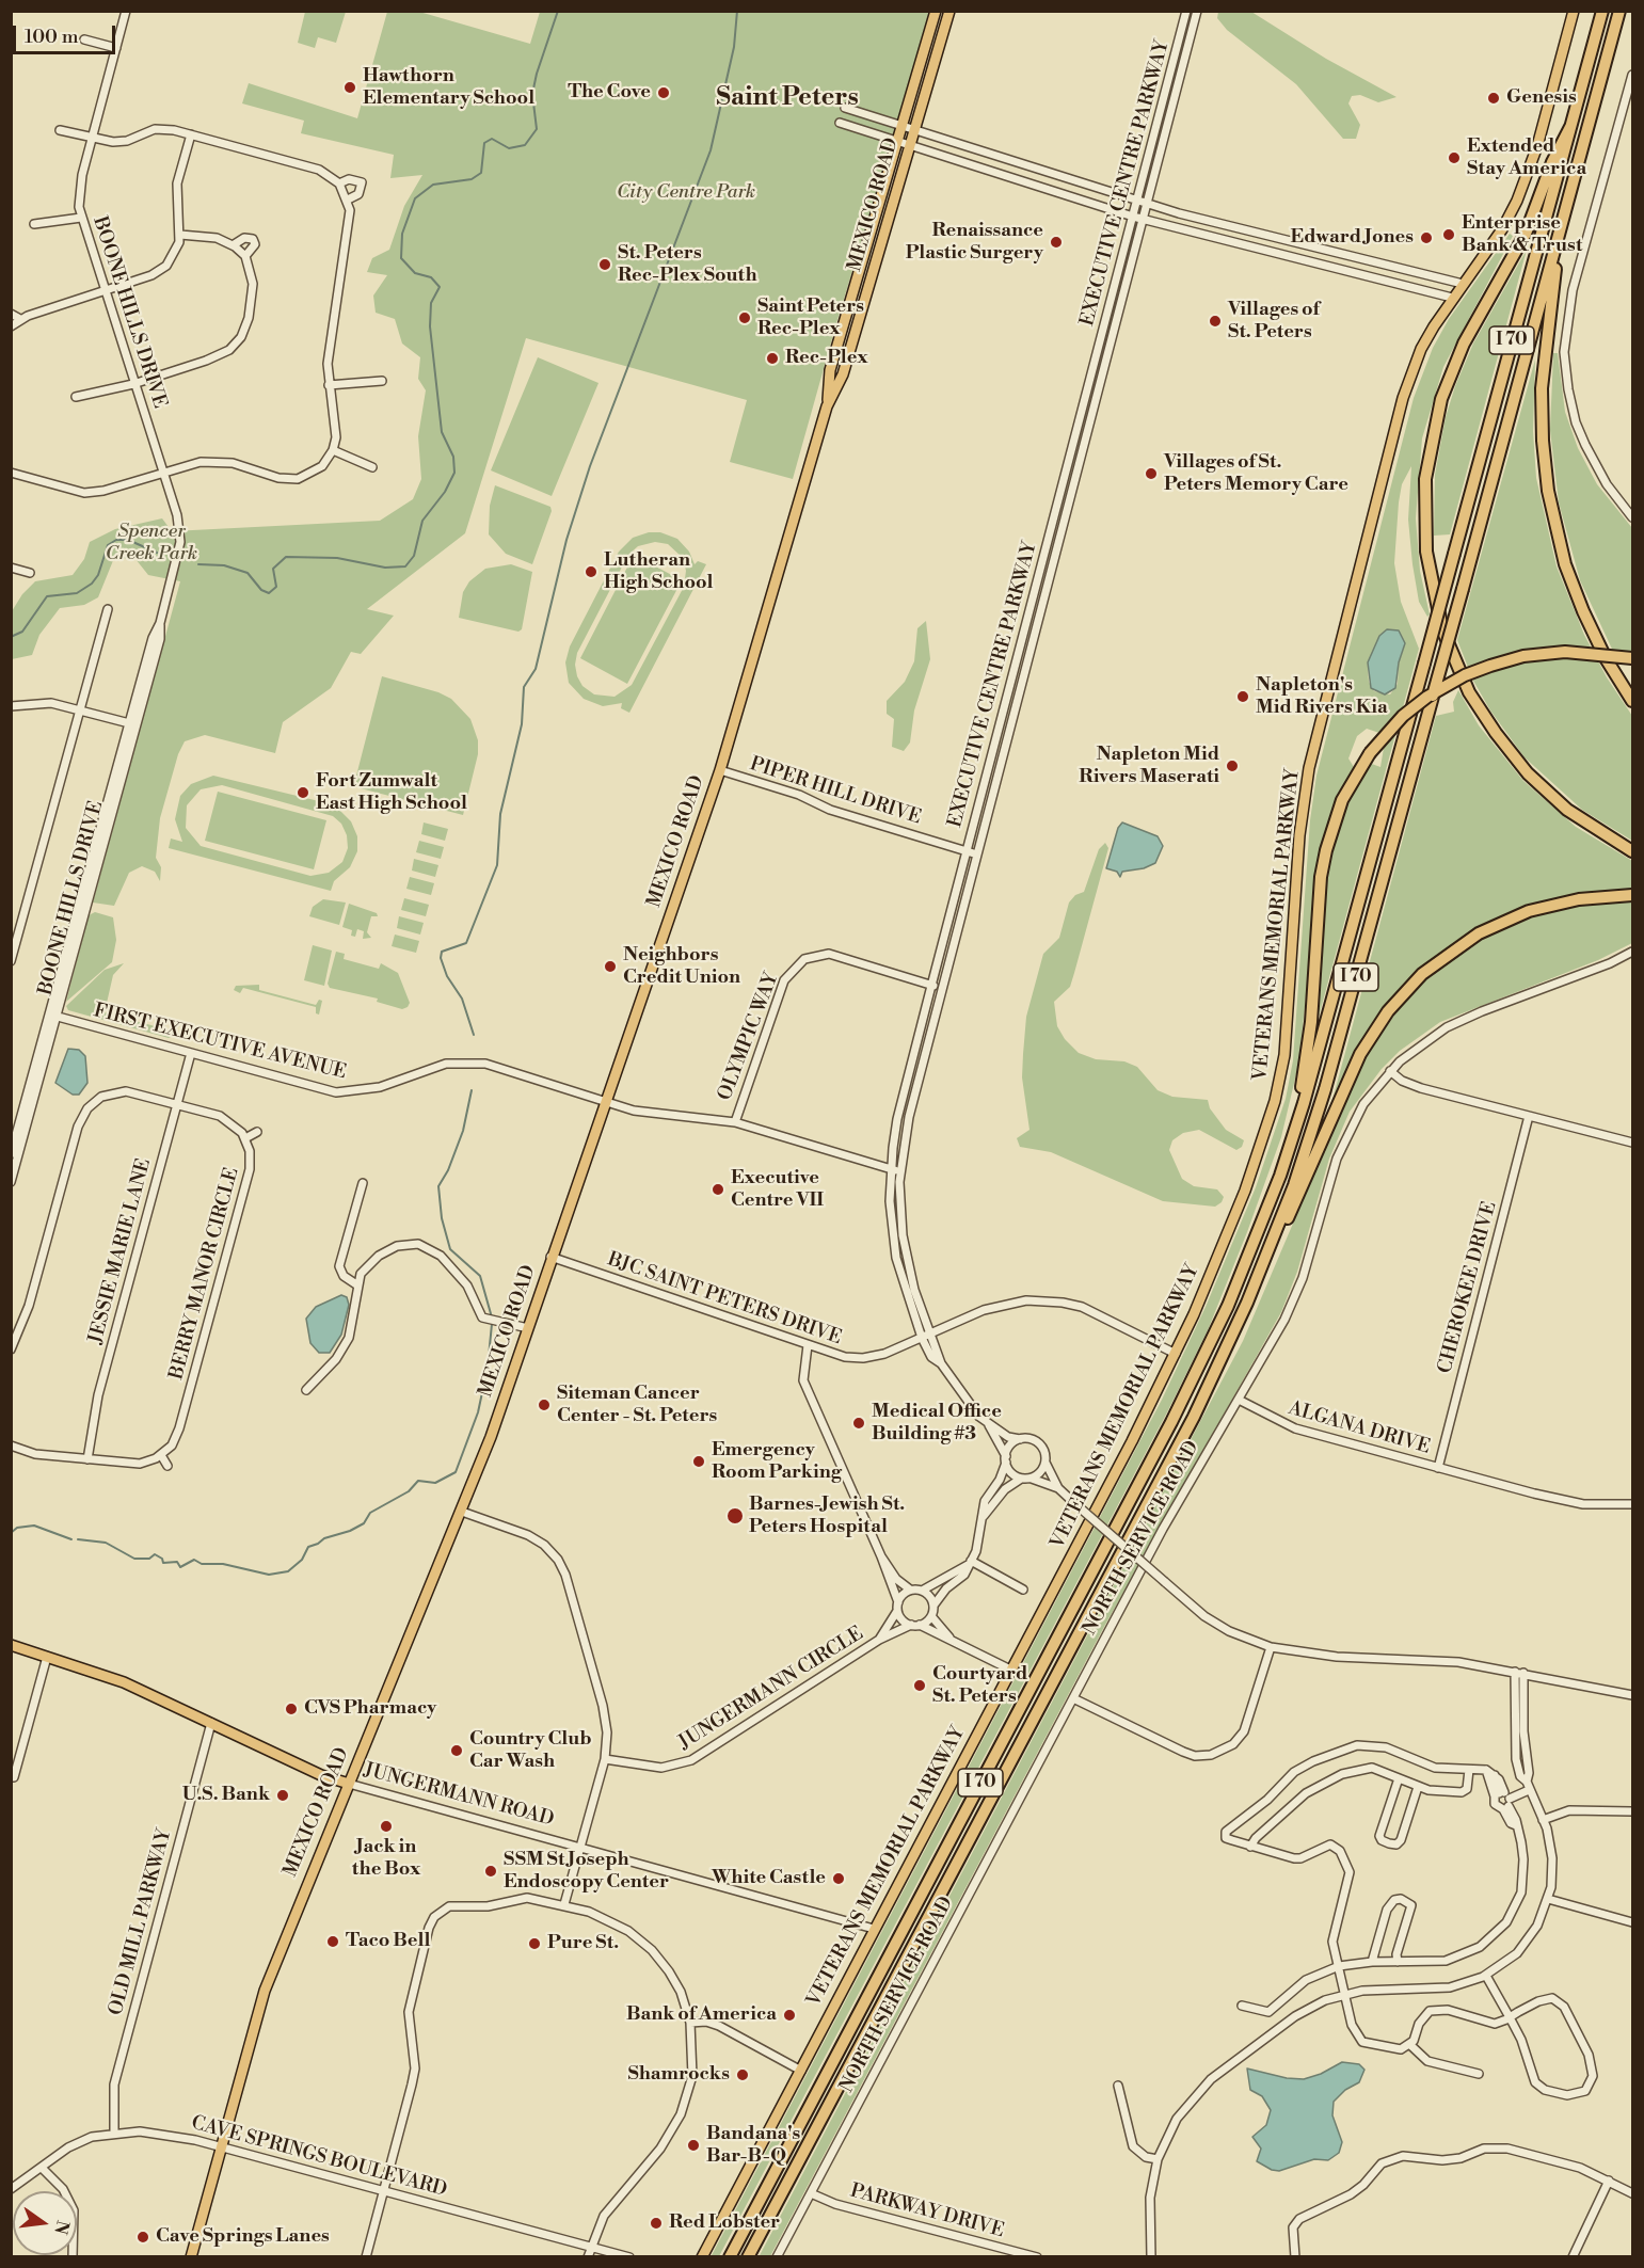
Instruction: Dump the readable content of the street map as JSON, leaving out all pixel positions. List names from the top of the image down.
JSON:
{
  "streets": {
    "highway": ["I 70"],
    "main road": ["MEXICO ROAD", "VETERANS MEMORIAL PARKWAY", "JUNGERMANN ROAD"],
    "street": [
      "EXECUTIVE CENTRE PARKWAY",
      "BOONE HILLS DRIVE",
      "PIPER HILL DRIVE",
      "OLYMPIC WAY",
      "FIRST EXECUTIVE AVENUE",
      "JESSIE MARIE LANE",
      "BERRY MANOR CIRCLE",
      "CHEROKEE DRIVE",
      "BJC SAINT PETERS DRIVE",
      "ALGANA DRIVE",
      "NORTH SERVICE ROAD",
      "JUNGERMANN CIRCLE",
      "OLD MILL PARKWAY",
      "CAVE SPRINGS BOULEVARD",
      "PARKWAY DRIVE"
    ]
  },
  "crossings": [
    ["EXECUTIVE CENTRE PARKWAY", "PIPER HILL DRIVE"],
    ["EXECUTIVE CENTRE PARKWAY", "OLYMPIC WAY"],
    ["EXECUTIVE CENTRE PARKWAY", "FIRST EXECUTIVE AVENUE"],
    ["EXECUTIVE CENTRE PARKWAY", "BJC SAINT PETERS DRIVE"],
    ["MEXICO ROAD", "PIPER HILL DRIVE"],
    ["MEXICO ROAD", "FIRST EXECUTIVE AVENUE"],
    ["MEXICO ROAD", "BJC SAINT PETERS DRIVE"],
    ["MEXICO ROAD", "JUNGERMANN ROAD"],
    ["MEXICO ROAD", "CAVE SPRINGS BOULEVARD"],
    ["BOONE HILLS DRIVE", "FIRST EXECUTIVE AVENUE"],
    ["VETERANS MEMORIAL PARKWAY", "BJC SAINT PETERS DRIVE"],
    ["VETERANS MEMORIAL PARKWAY", "JUNGERMANN ROAD"],
    ["OLYMPIC WAY", "FIRST EXECUTIVE AVENUE"],
    ["FIRST EXECUTIVE AVENUE", "JESSIE MARIE LANE"],
    ["CHEROKEE DRIVE", "ALGANA DRIVE"],
    ["ALGANA DRIVE", "NORTH SERVICE ROAD"],
    ["NORTH SERVICE ROAD", "PARKWAY DRIVE"],
    ["JUNGERMANN ROAD", "OLD MILL PARKWAY"],
    ["OLD MILL PARKWAY", "CAVE SPRINGS BOULEVARD"]
  ],
  "districts": ["Saint Peters"],
  "parks": ["City Centre Park", "Spencer Creek Park"],
  "places": [
    "Hawthorn Elementary School",
    "The Cove",
    "Genesis",
    "Extended Stay America",
    "Enterprise Bank & Trust",
    "Edward Jones",
    "Renaissance Plastic Surgery",
    "St. Peters Rec-Plex South",
    "Saint Peters Rec-Plex",
    "Villages of St. Peters",
    "Rec-Plex",
    "Villages of St. Peters Memory Care",
    "Lutheran High School",
    "Napleton's Mid Rivers Kia",
    "Napleton Mid Rivers Maserati",
    "Fort Zumwalt East High School",
    "Neighbors Credit Union",
    "Executive Centre VII",
    "Siteman Cancer Center - St. Peters",
    "Medical Office Building #3",
    "Emergency Room Parking",
    "Barnes-Jewish St. Peters Hospital",
    "Courtyard St. Peters",
    "CVS Pharmacy",
    "Country Club Car Wash",
    "U.S. Bank",
    "Jack in the Box",
    "SSM St Joseph Endoscopy Center",
    "White Castle",
    "Taco Bell",
    "Pure St.",
    "Bank of America",
    "Shamrocks",
    "Bandana's Bar-B-Q",
    "Red Lobster",
    "Cave Springs Lanes"
  ],
  "scale_bar": "100 m",
  "north": "right"
}
